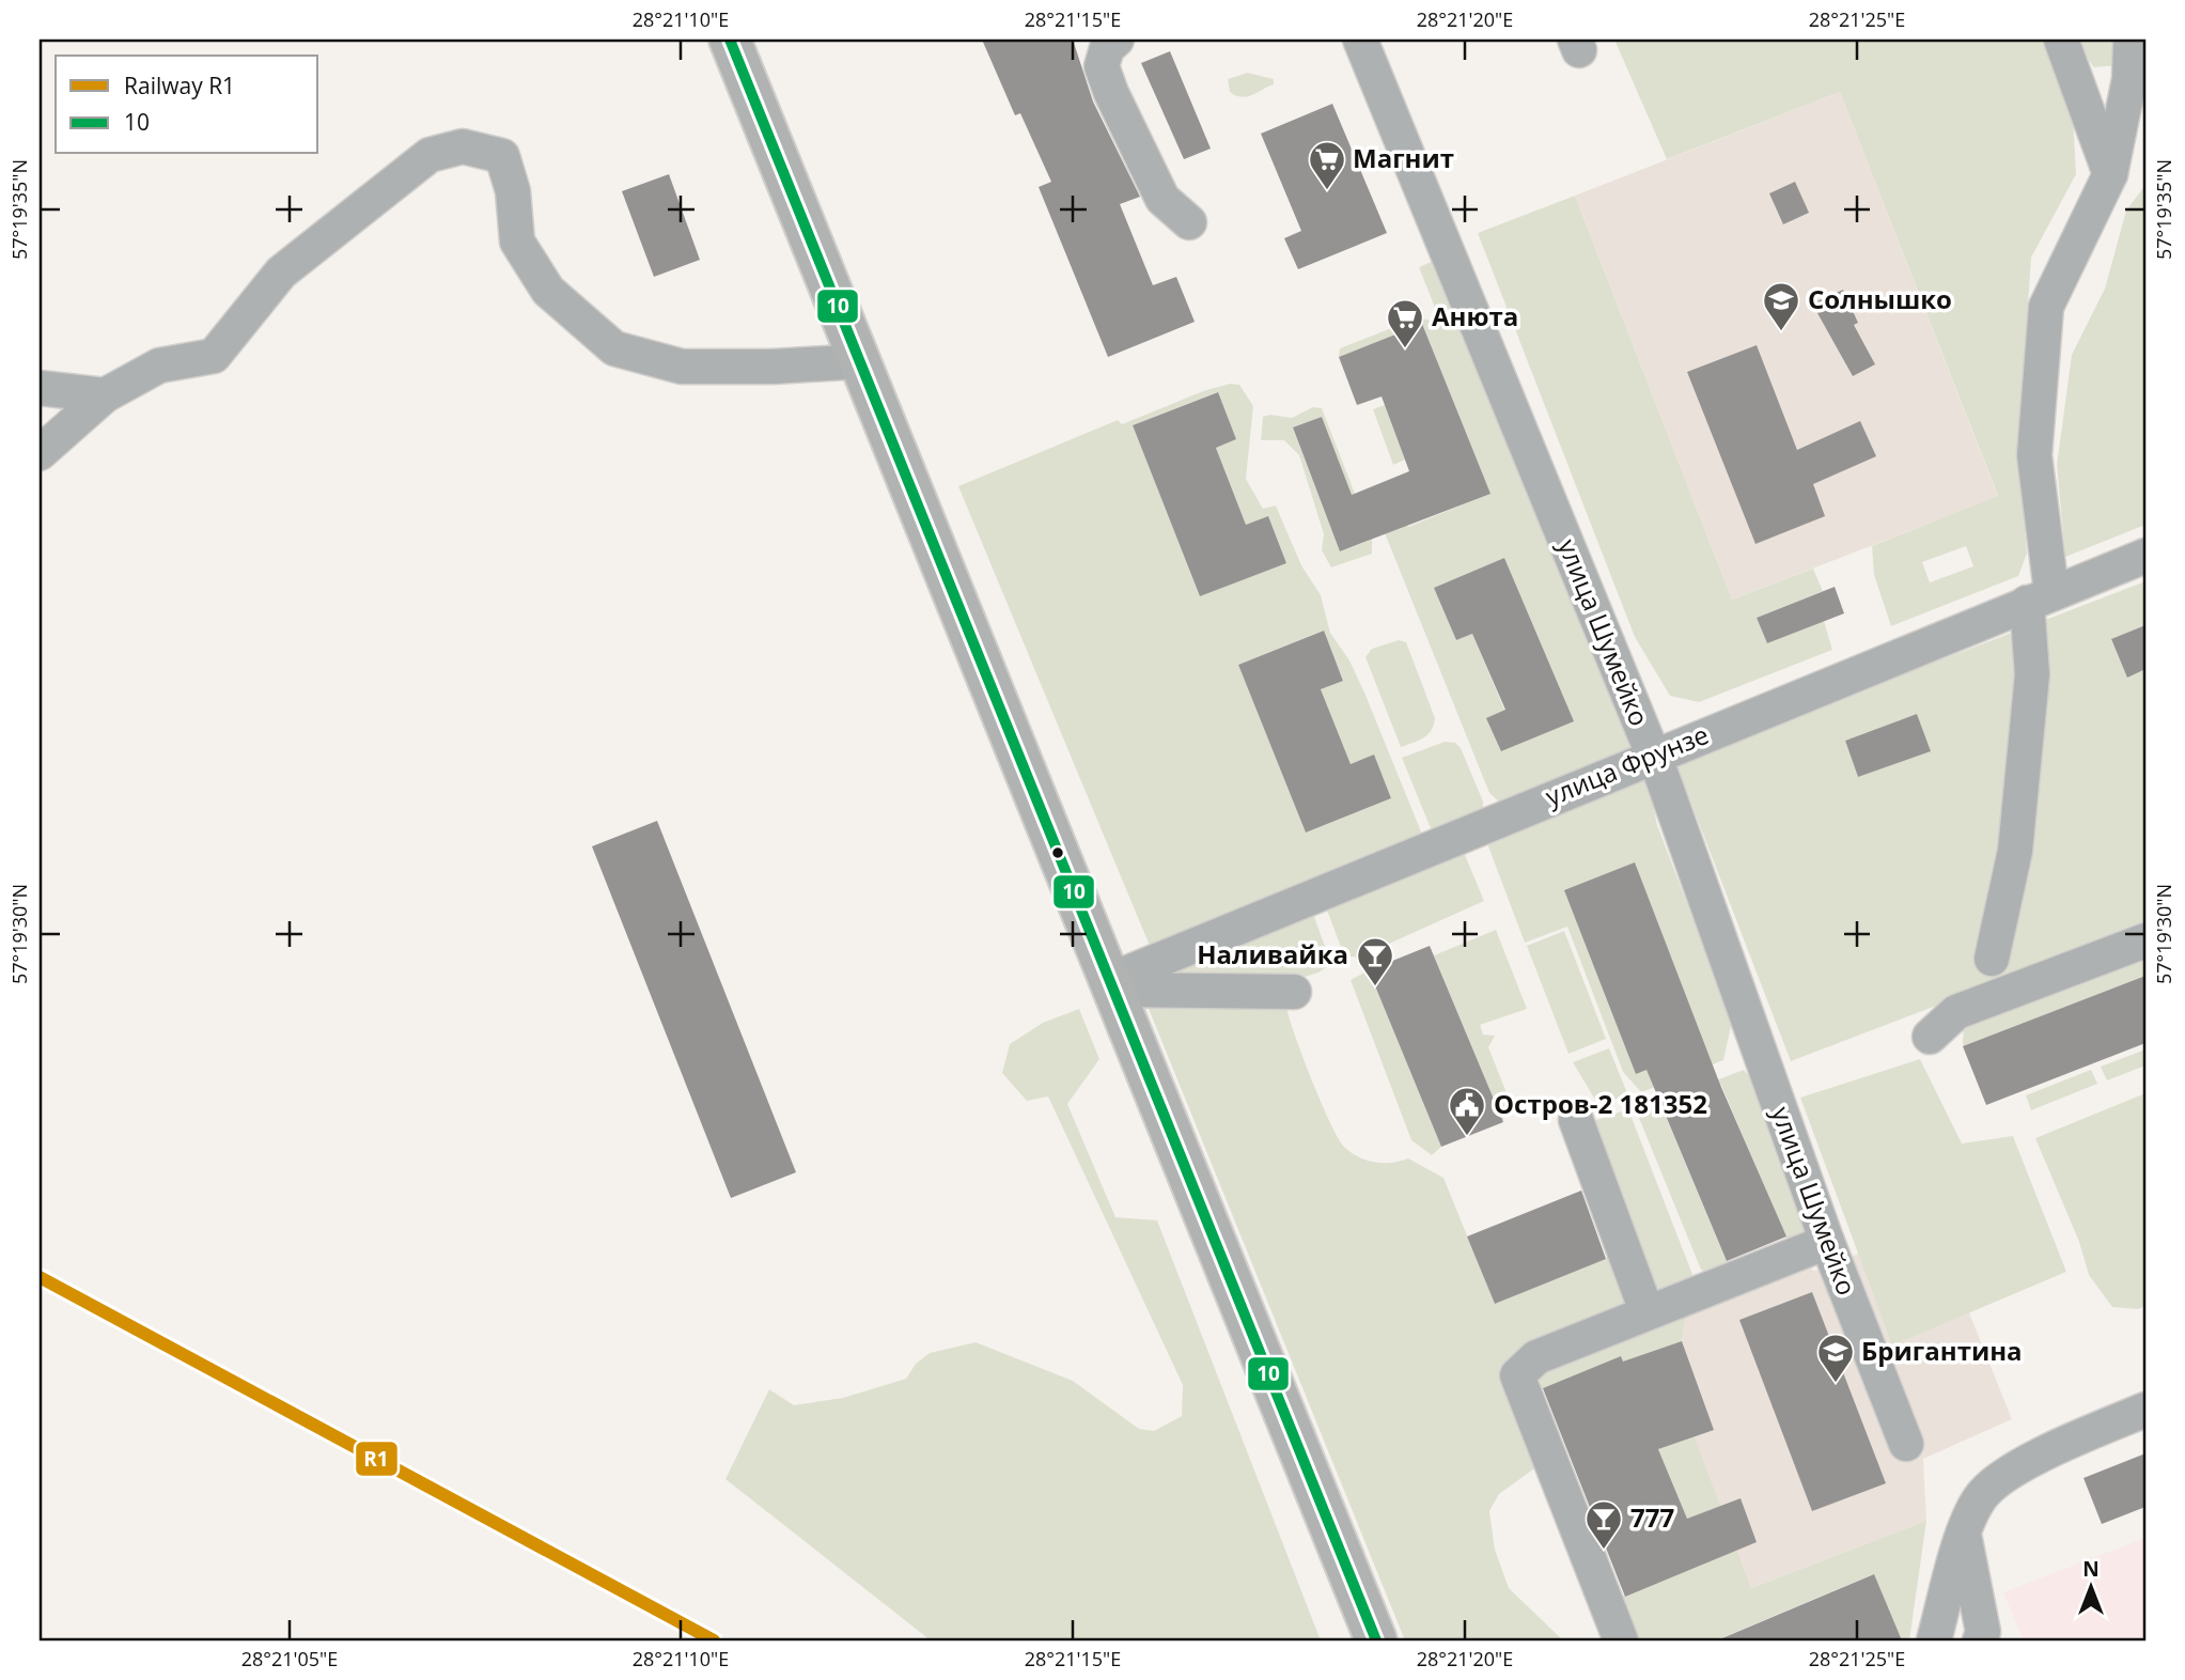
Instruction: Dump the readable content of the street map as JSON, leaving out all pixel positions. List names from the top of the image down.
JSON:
{
  "streets": {
    "street": ["улица Шумейко", "улица Фрунзе"]
  },
  "crossings": [
    ["улица Шумейко", "улица Фрунзе"]
  ],
  "places": {
    "supermarket": ["Магнит", "Анюта"],
    "school or university": ["Солнышко", "Бригантина"],
    "bar": ["Наливайка", "777"],
    "public building": ["Остров-2 181352"]
  },
  "lines": ["transit line 10", "rail line R1"],
  "legend": ["Railway R1", "10"],
  "north": "top",
  "coordinates": [
    "28°21'10\"E",
    "28°21'15\"E",
    "28°21'20\"E",
    "28°21'25\"E",
    "57°19'35\"N",
    "57°19'30\"N",
    "28°21'05\"E"
  ]
}
